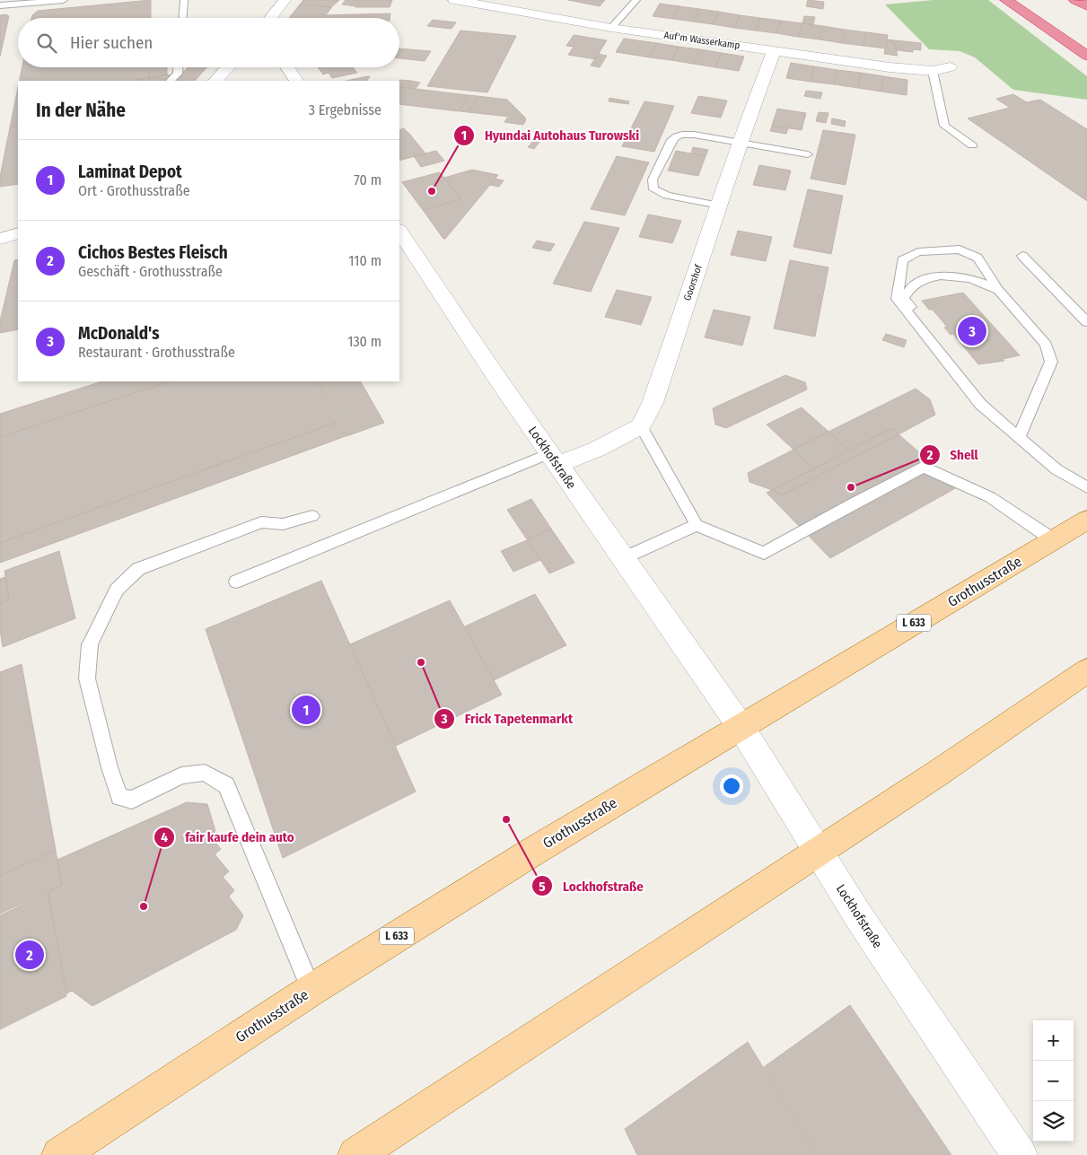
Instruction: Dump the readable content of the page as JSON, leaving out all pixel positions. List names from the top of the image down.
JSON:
{
  "streets": {
    "main road": ["Grothusstraße", "L 633"],
    "street": ["Auf'm Wasserkamp", "Goorshof", "Lockhofstraße"]
  },
  "crossings": [
    ["Auf'm Wasserkamp", "Goorshof"],
    ["Lockhofstraße", "Grothusstraße"]
  ],
  "places": [
    "Hyundai Autohaus Turowski",
    "Shell",
    "Frick Tapetenmarkt",
    "Lockhofstraße",
    "fair kaufe dein auto"
  ],
  "page": {
    "search": "Hier suchen",
    "heading": ["In der Nähe", "3 Ergebnisse"],
    "list": [
      {
        "mark": "1",
        "name": "Laminat Depot",
        "note": "Ort · Grothusstraße",
        "value": "70 m"
      },
      {
        "mark": "2",
        "name": "Cichos Bestes Fleisch",
        "note": "Geschäft · Grothusstraße",
        "value": "110 m"
      },
      {
        "mark": "3",
        "name": "McDonald's",
        "note": "Restaurant · Grothusstraße",
        "value": "130 m"
      }
    ],
    "pins": ["3", "1", "2"],
    "map_buttons": ["+", "−"]
  }
}
